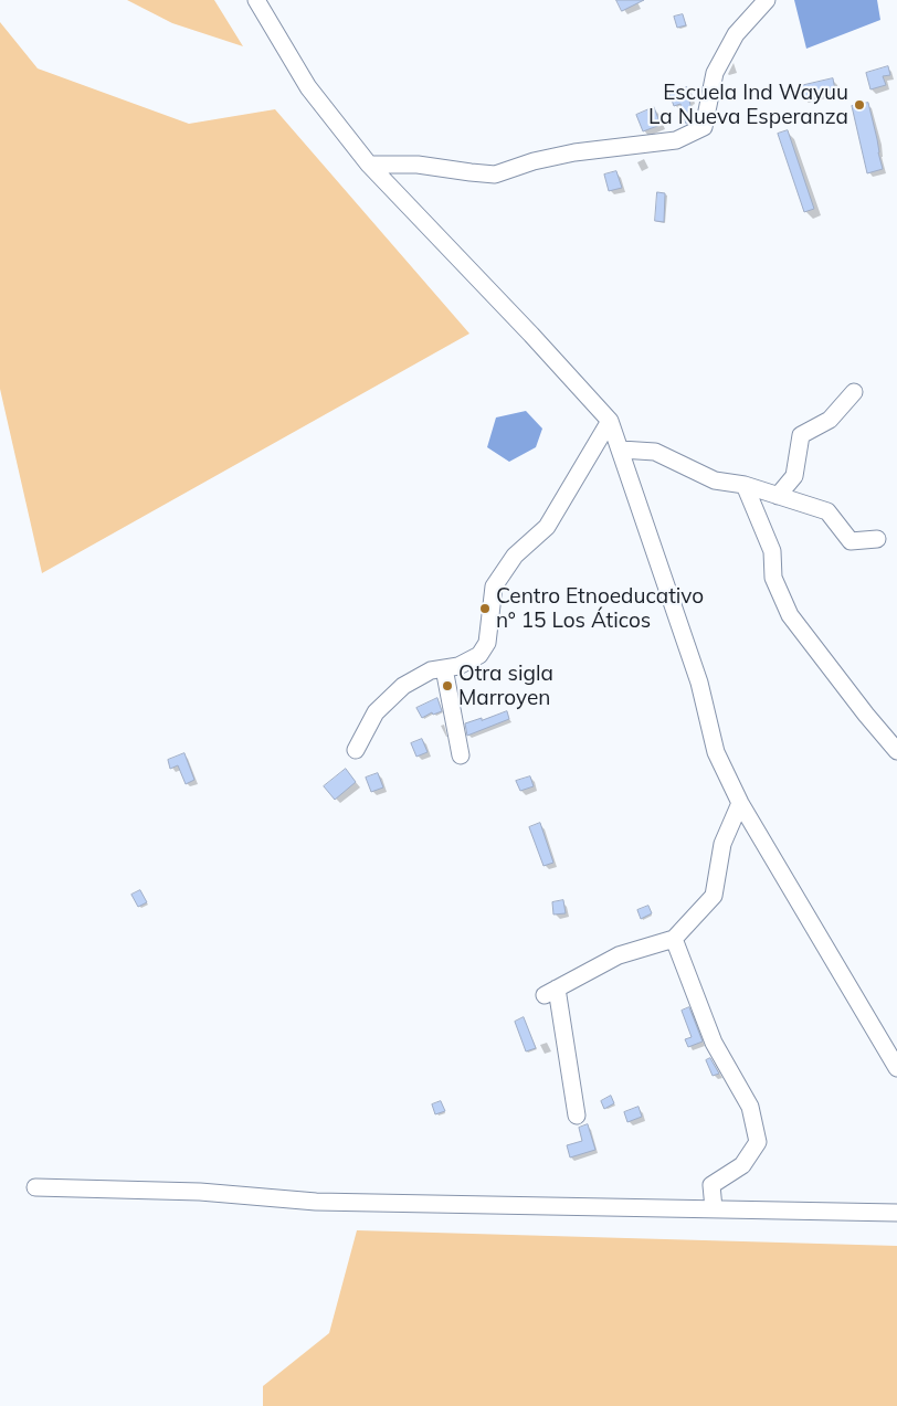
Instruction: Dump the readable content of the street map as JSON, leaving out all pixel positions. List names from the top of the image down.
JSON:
{
  "places": ["Escuela Ind Wayuu La Nueva Esperanza", "Centro Etnoeducativo n° 15 Los Áticos", "Otra sigla Marroyen"]
}
